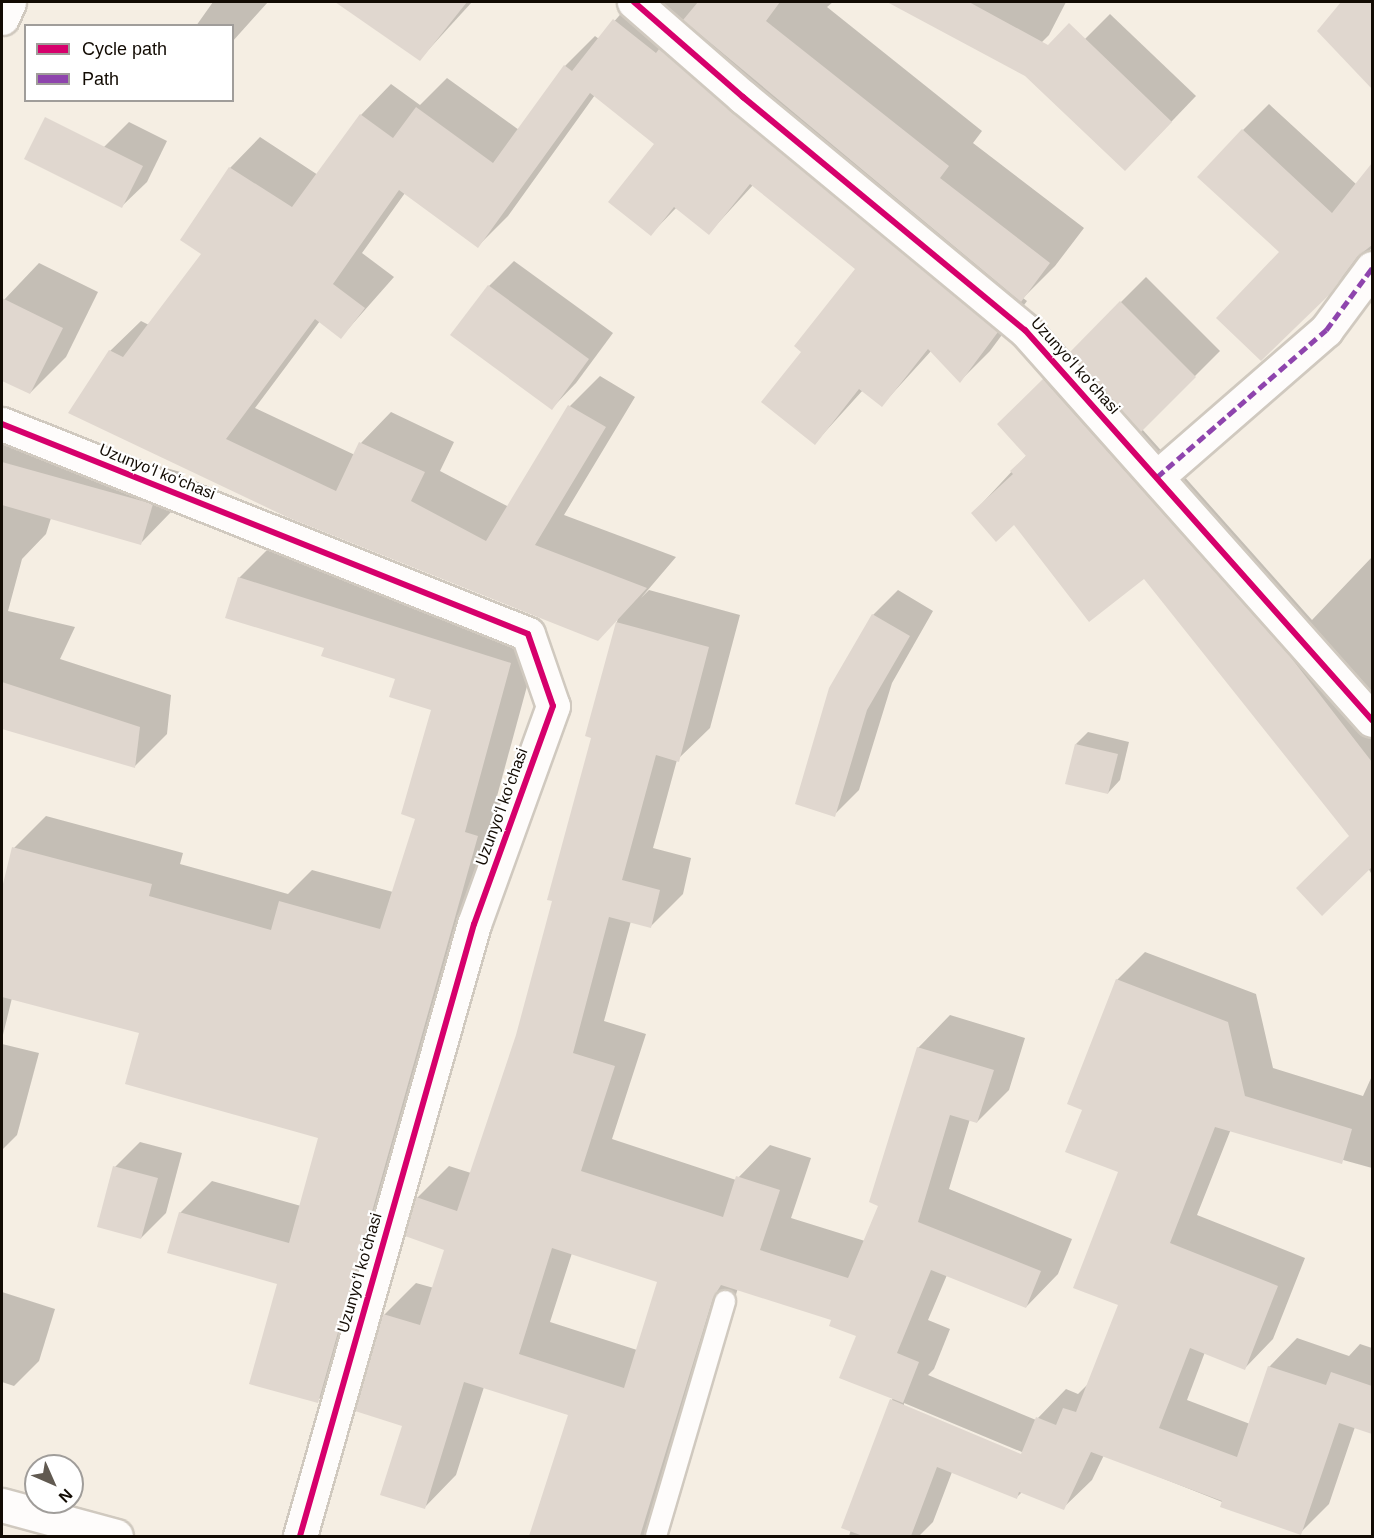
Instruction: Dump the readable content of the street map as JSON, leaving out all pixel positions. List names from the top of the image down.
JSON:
{
  "streets": {
    "street": ["Uzunyoʻl koʻchasi"]
  },
  "legend": ["Cycle path", "Path"],
  "north": "bottom right"
}
